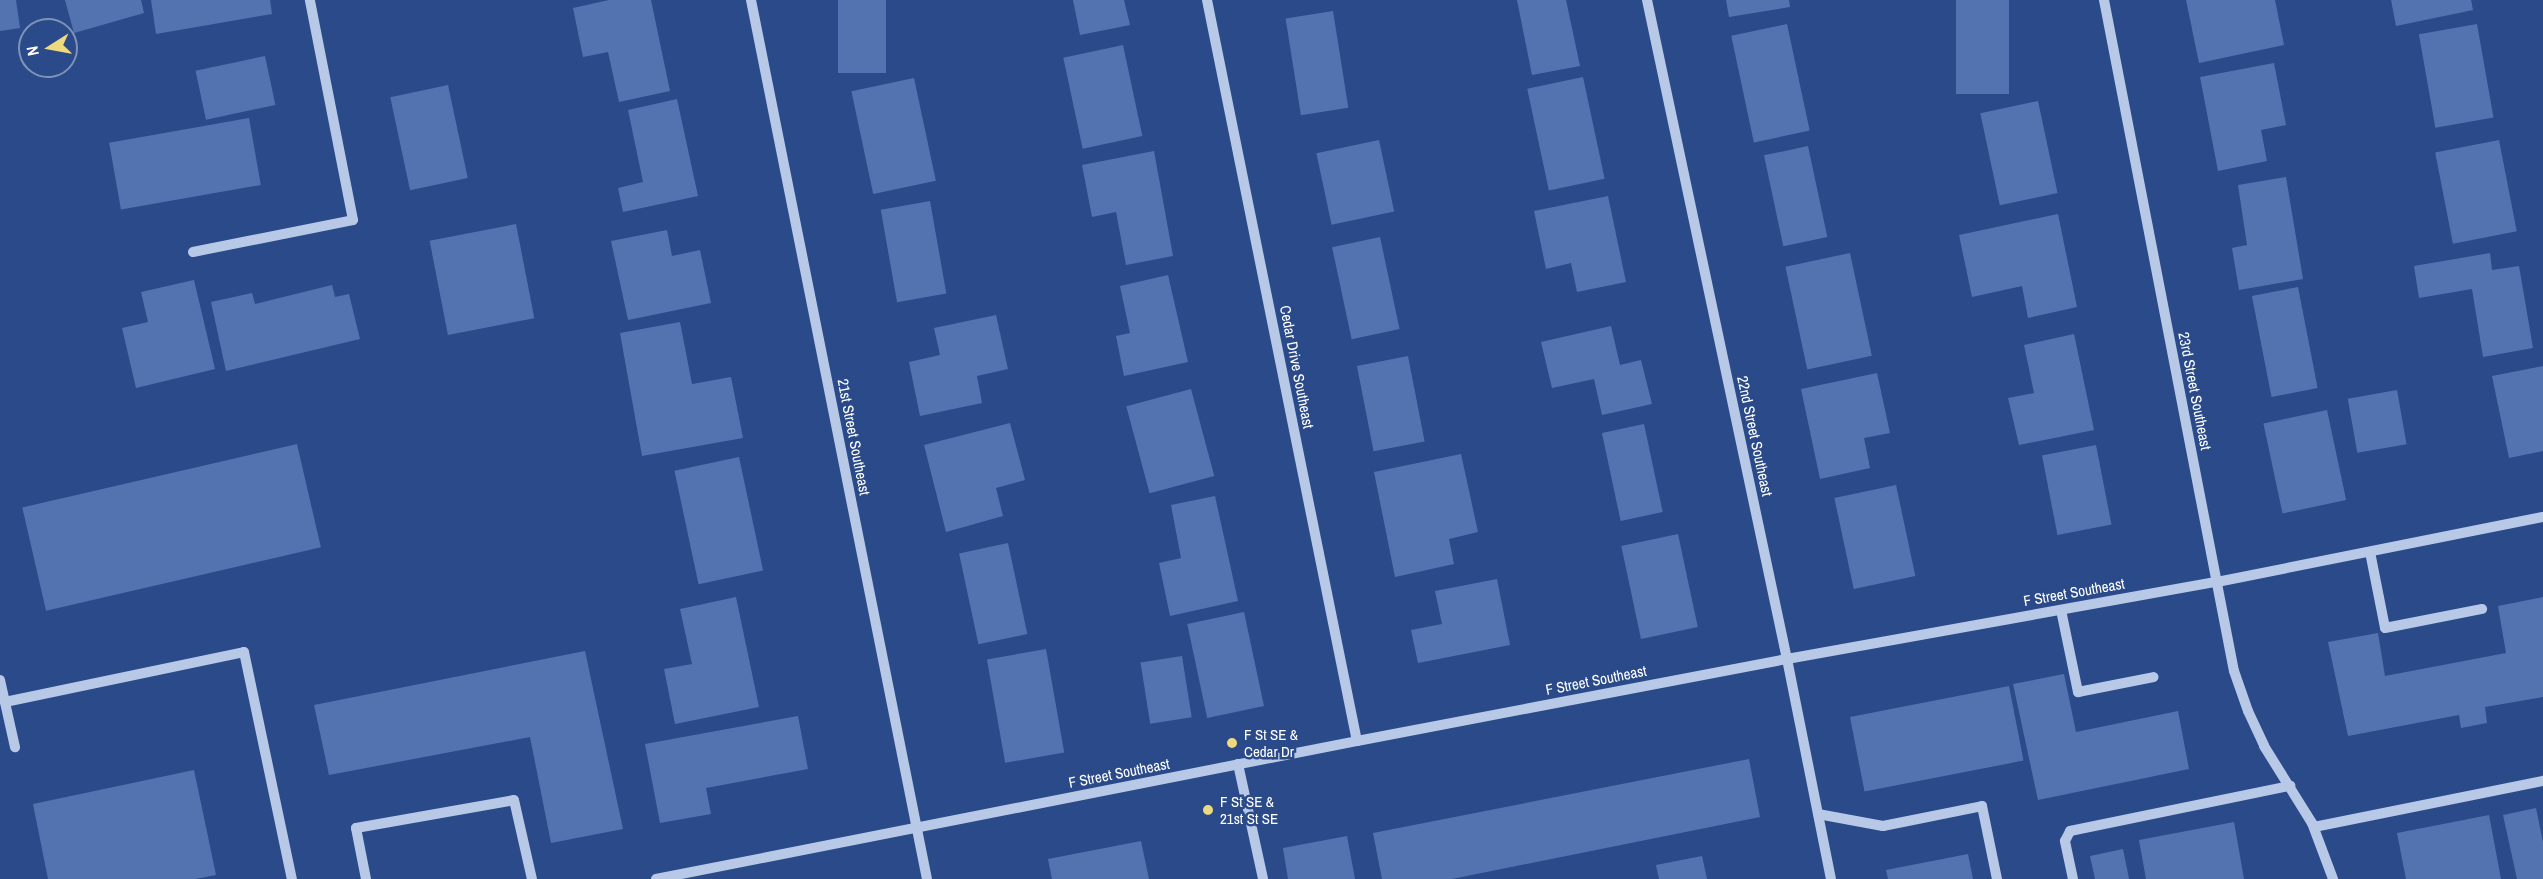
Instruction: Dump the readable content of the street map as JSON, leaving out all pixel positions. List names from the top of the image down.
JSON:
{
  "streets": {
    "street": [
      "Cedar Drive Southeast",
      "23rd Street Southeast",
      "22nd Street Southeast",
      "21st Street Southeast",
      "F Street Southeast"
    ]
  },
  "crossings": [
    ["Cedar Drive Southeast", "F Street Southeast"],
    ["23rd Street Southeast", "F Street Southeast"],
    ["22nd Street Southeast", "F Street Southeast"],
    ["21st Street Southeast", "F Street Southeast"]
  ],
  "places": ["F St SE & Cedar Dr", "F St SE & 21st St SE"],
  "north": "left"
}
